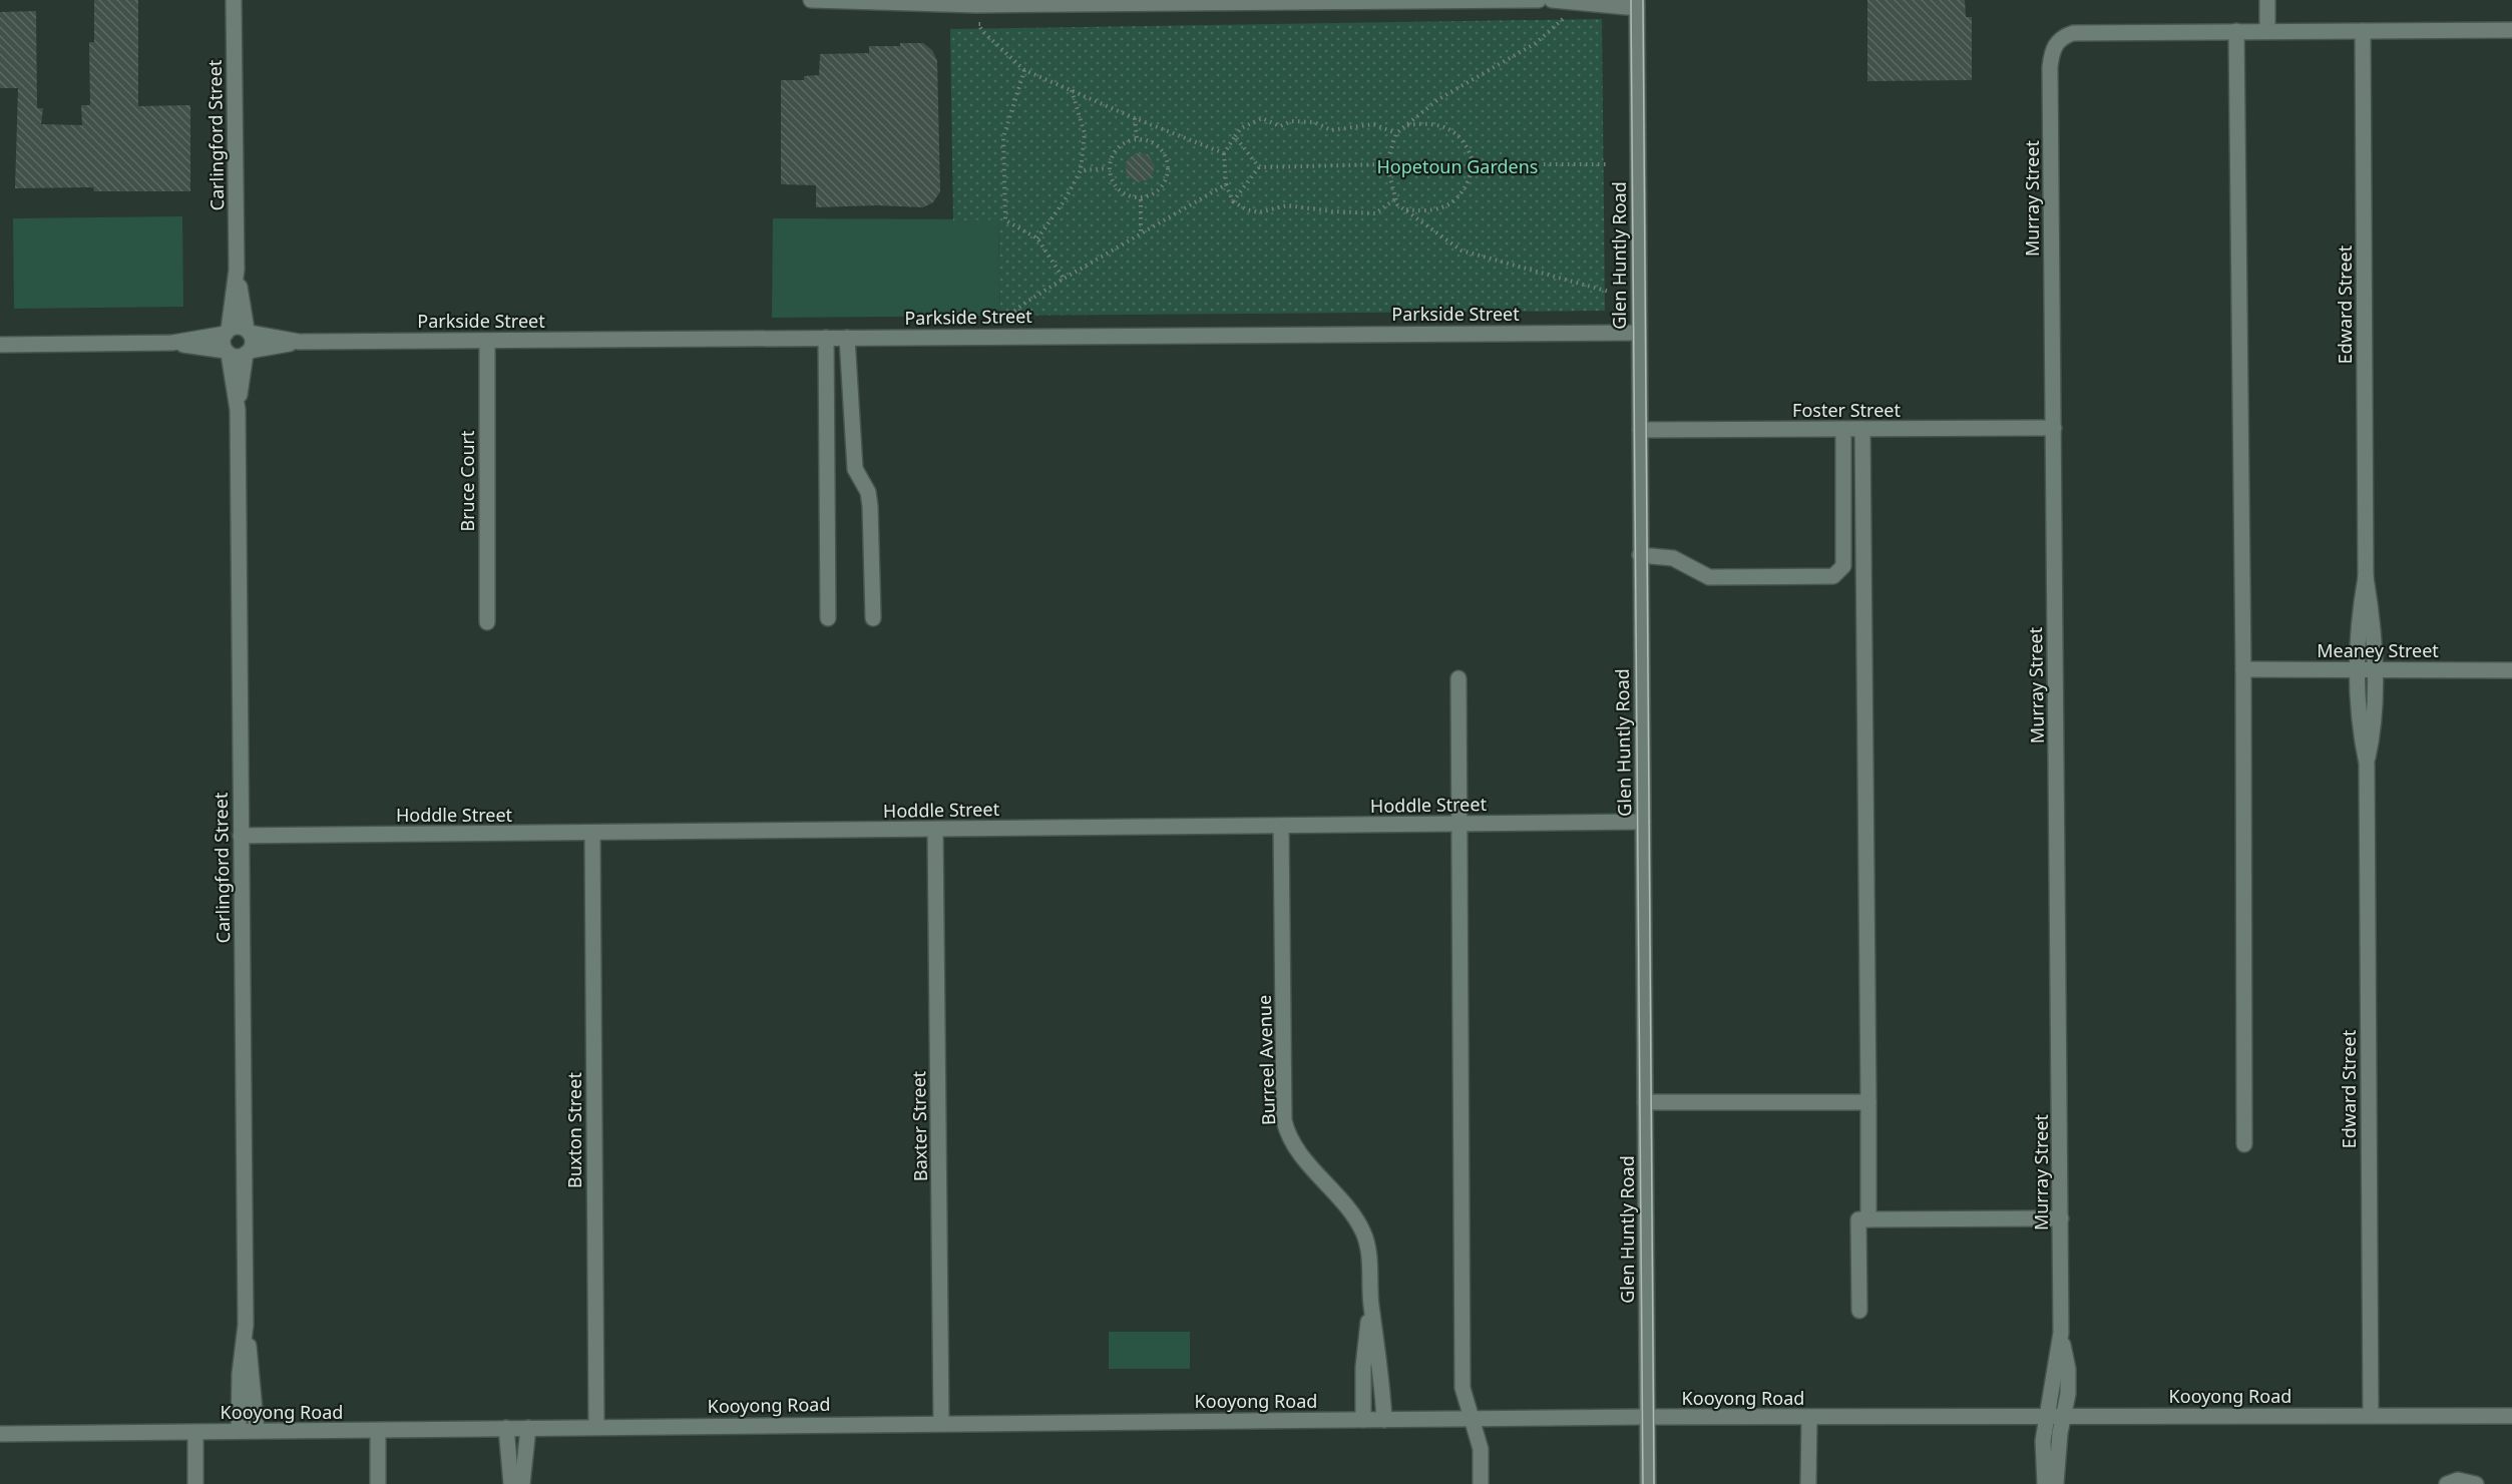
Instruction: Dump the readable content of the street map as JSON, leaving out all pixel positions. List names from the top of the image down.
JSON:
{
  "streets": {
    "street": [
      "Carlingford Street",
      "Murray Street",
      "Glen Huntly Road",
      "Edward Street",
      "Parkside Street",
      "Foster Street",
      "Bruce Court",
      "Meaney Street",
      "Hoddle Street",
      "Burreel Avenue",
      "Baxter Street",
      "Buxton Street",
      "Kooyong Road"
    ]
  },
  "crossings": [
    ["Carlingford Street", "Parkside Street"],
    ["Carlingford Street", "Hoddle Street"],
    ["Carlingford Street", "Kooyong Road"],
    ["Murray Street", "Foster Street"],
    ["Murray Street", "Kooyong Road"],
    ["Glen Huntly Road", "Parkside Street"],
    ["Glen Huntly Road", "Foster Street"],
    ["Glen Huntly Road", "Hoddle Street"],
    ["Glen Huntly Road", "Kooyong Road"],
    ["Edward Street", "Meaney Street"],
    ["Edward Street", "Kooyong Road"],
    ["Parkside Street", "Bruce Court"],
    ["Hoddle Street", "Burreel Avenue"],
    ["Hoddle Street", "Baxter Street"],
    ["Hoddle Street", "Buxton Street"],
    ["Burreel Avenue", "Kooyong Road"],
    ["Baxter Street", "Kooyong Road"],
    ["Buxton Street", "Kooyong Road"]
  ],
  "parks": ["Hopetoun Gardens"]
}
